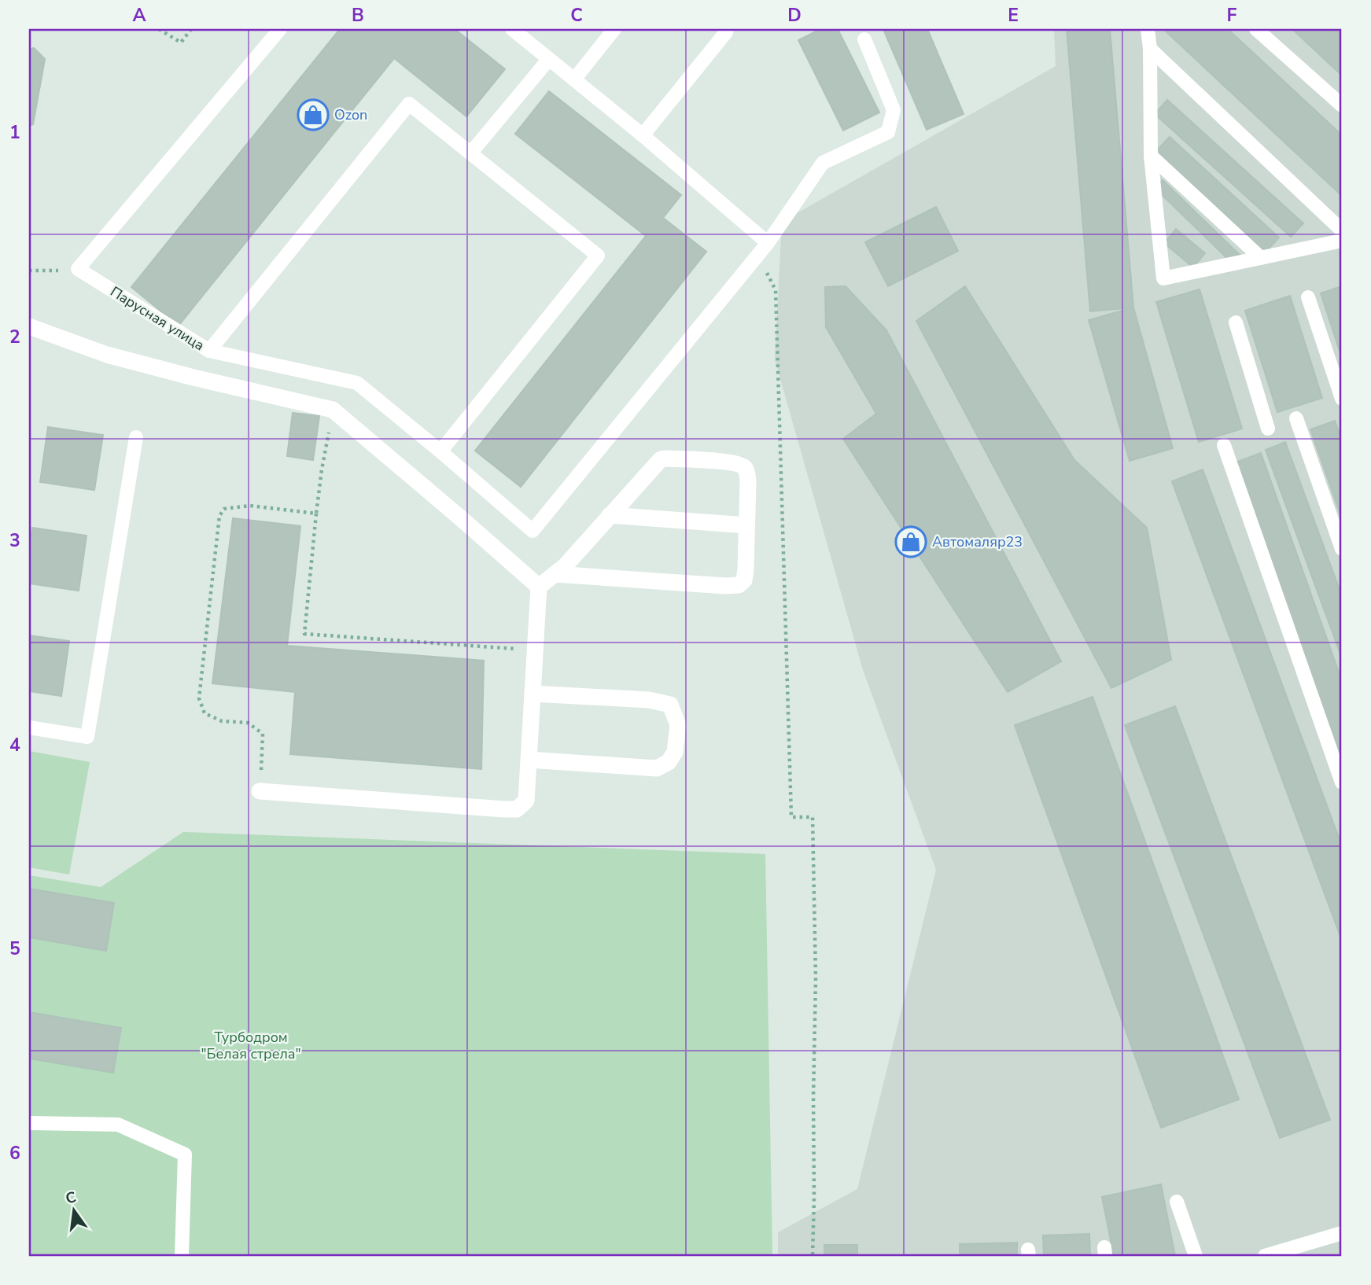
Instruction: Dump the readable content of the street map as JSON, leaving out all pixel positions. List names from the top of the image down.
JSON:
{
  "streets": {
    "lane": ["Парусная улица"]
  },
  "parks": ["Турбодром \"Белая стрела\""],
  "places": {
    "shop": ["Ozon", "Автомаляр23"]
  },
  "north": "top",
  "grid": {
    "columns": [
      "A",
      "B",
      "C",
      "D",
      "E",
      "F"
    ],
    "rows": [
      "1",
      "2",
      "3",
      "4",
      "5",
      "6"
    ]
  }
}
